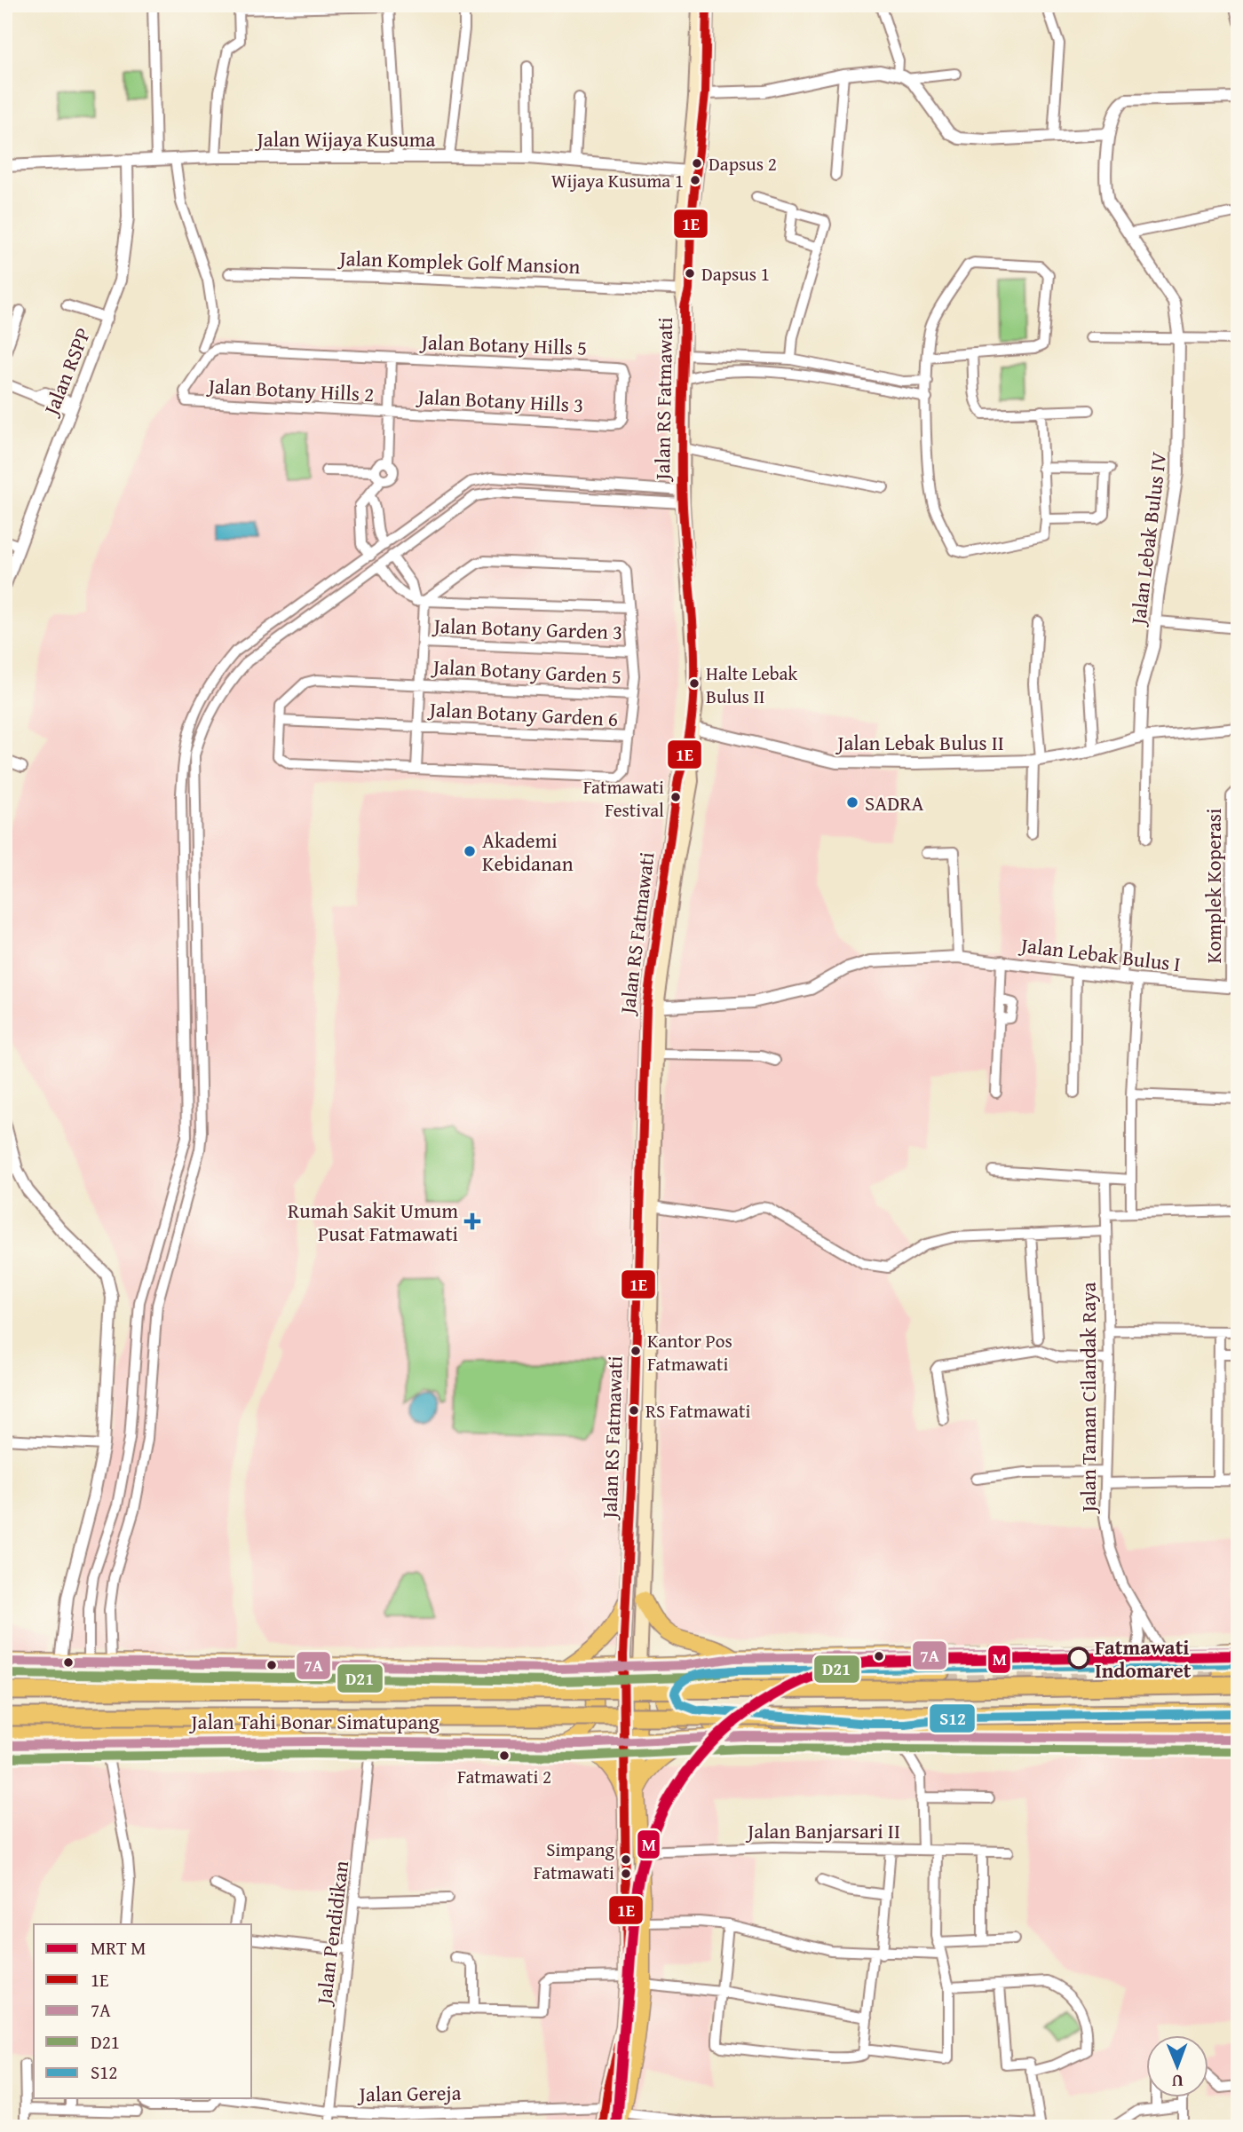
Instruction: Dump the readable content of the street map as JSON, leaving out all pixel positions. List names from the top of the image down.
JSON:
{
  "streets": {
    "highway": ["Jalan Tahi Bonar Simatupang"],
    "main road": ["Jalan RS Fatmawati"],
    "street": [
      "Jalan Wijaya Kusuma",
      "Jalan Komplek Golf Mansion",
      "Jalan Botany Hills 5",
      "Jalan RSPP",
      "Jalan Botany Hills 2",
      "Jalan Botany Hills 3",
      "Jalan Lebak Bulus IV",
      "Jalan Botany Garden 3",
      "Jalan Botany Garden 5",
      "Jalan Botany Garden 6",
      "Jalan Lebak Bulus II",
      "Komplek Koperasi",
      "Jalan Lebak Bulus I",
      "Jalan Taman Cilandak Raya",
      "Jalan Banjarsari II",
      "Jalan Pendidikan",
      "Jalan Gereja"
    ]
  },
  "crossings": [
    ["Jalan Wijaya Kusuma", "Jalan RSPP"],
    ["Jalan Wijaya Kusuma", "Jalan RS Fatmawati"],
    ["Jalan Komplek Golf Mansion", "Jalan RS Fatmawati"],
    ["Jalan Botany Hills 5", "Jalan Botany Hills 2"],
    ["Jalan Botany Hills 5", "Jalan Botany Hills 3"],
    ["Jalan Botany Hills 2", "Jalan Botany Hills 3"],
    ["Jalan RS Fatmawati", "Jalan Lebak Bulus II"],
    ["Jalan RS Fatmawati", "Jalan Lebak Bulus I"],
    ["Jalan RS Fatmawati", "Jalan Tahi Bonar Simatupang"],
    ["Jalan RS Fatmawati", "Jalan Banjarsari II"],
    ["Jalan RS Fatmawati", "Jalan Gereja"],
    ["Jalan Lebak Bulus IV", "Jalan Lebak Bulus II"],
    ["Jalan Botany Garden 5", "Jalan Botany Garden 6"],
    ["Komplek Koperasi", "Jalan Lebak Bulus I"],
    ["Jalan Tahi Bonar Simatupang", "Jalan Pendidikan"],
    ["Jalan Pendidikan", "Jalan Gereja"]
  ],
  "places": {
    "other": [
      "Dapsus 2",
      "Wijaya Kusuma 1",
      "Dapsus 1",
      "Halte Lebak Bulus II",
      "Fatmawati Festival",
      "SADRA",
      "Akademi Kebidanan",
      "Kantor Pos Fatmawati",
      "RS Fatmawati",
      "Fatmawati Indomaret",
      "Fatmawati 2",
      "Simpang Fatmawati"
    ],
    "health": ["Rumah Sakit Umum Pusat Fatmawati"]
  },
  "lines": [
    "transit line 1E",
    "transit line 7A",
    "metro line M",
    "transit line D21",
    "transit line S12"
  ],
  "legend": [
    "MRT M",
    "1E",
    "7A",
    "D21",
    "S12"
  ],
  "north": "bottom"
}
